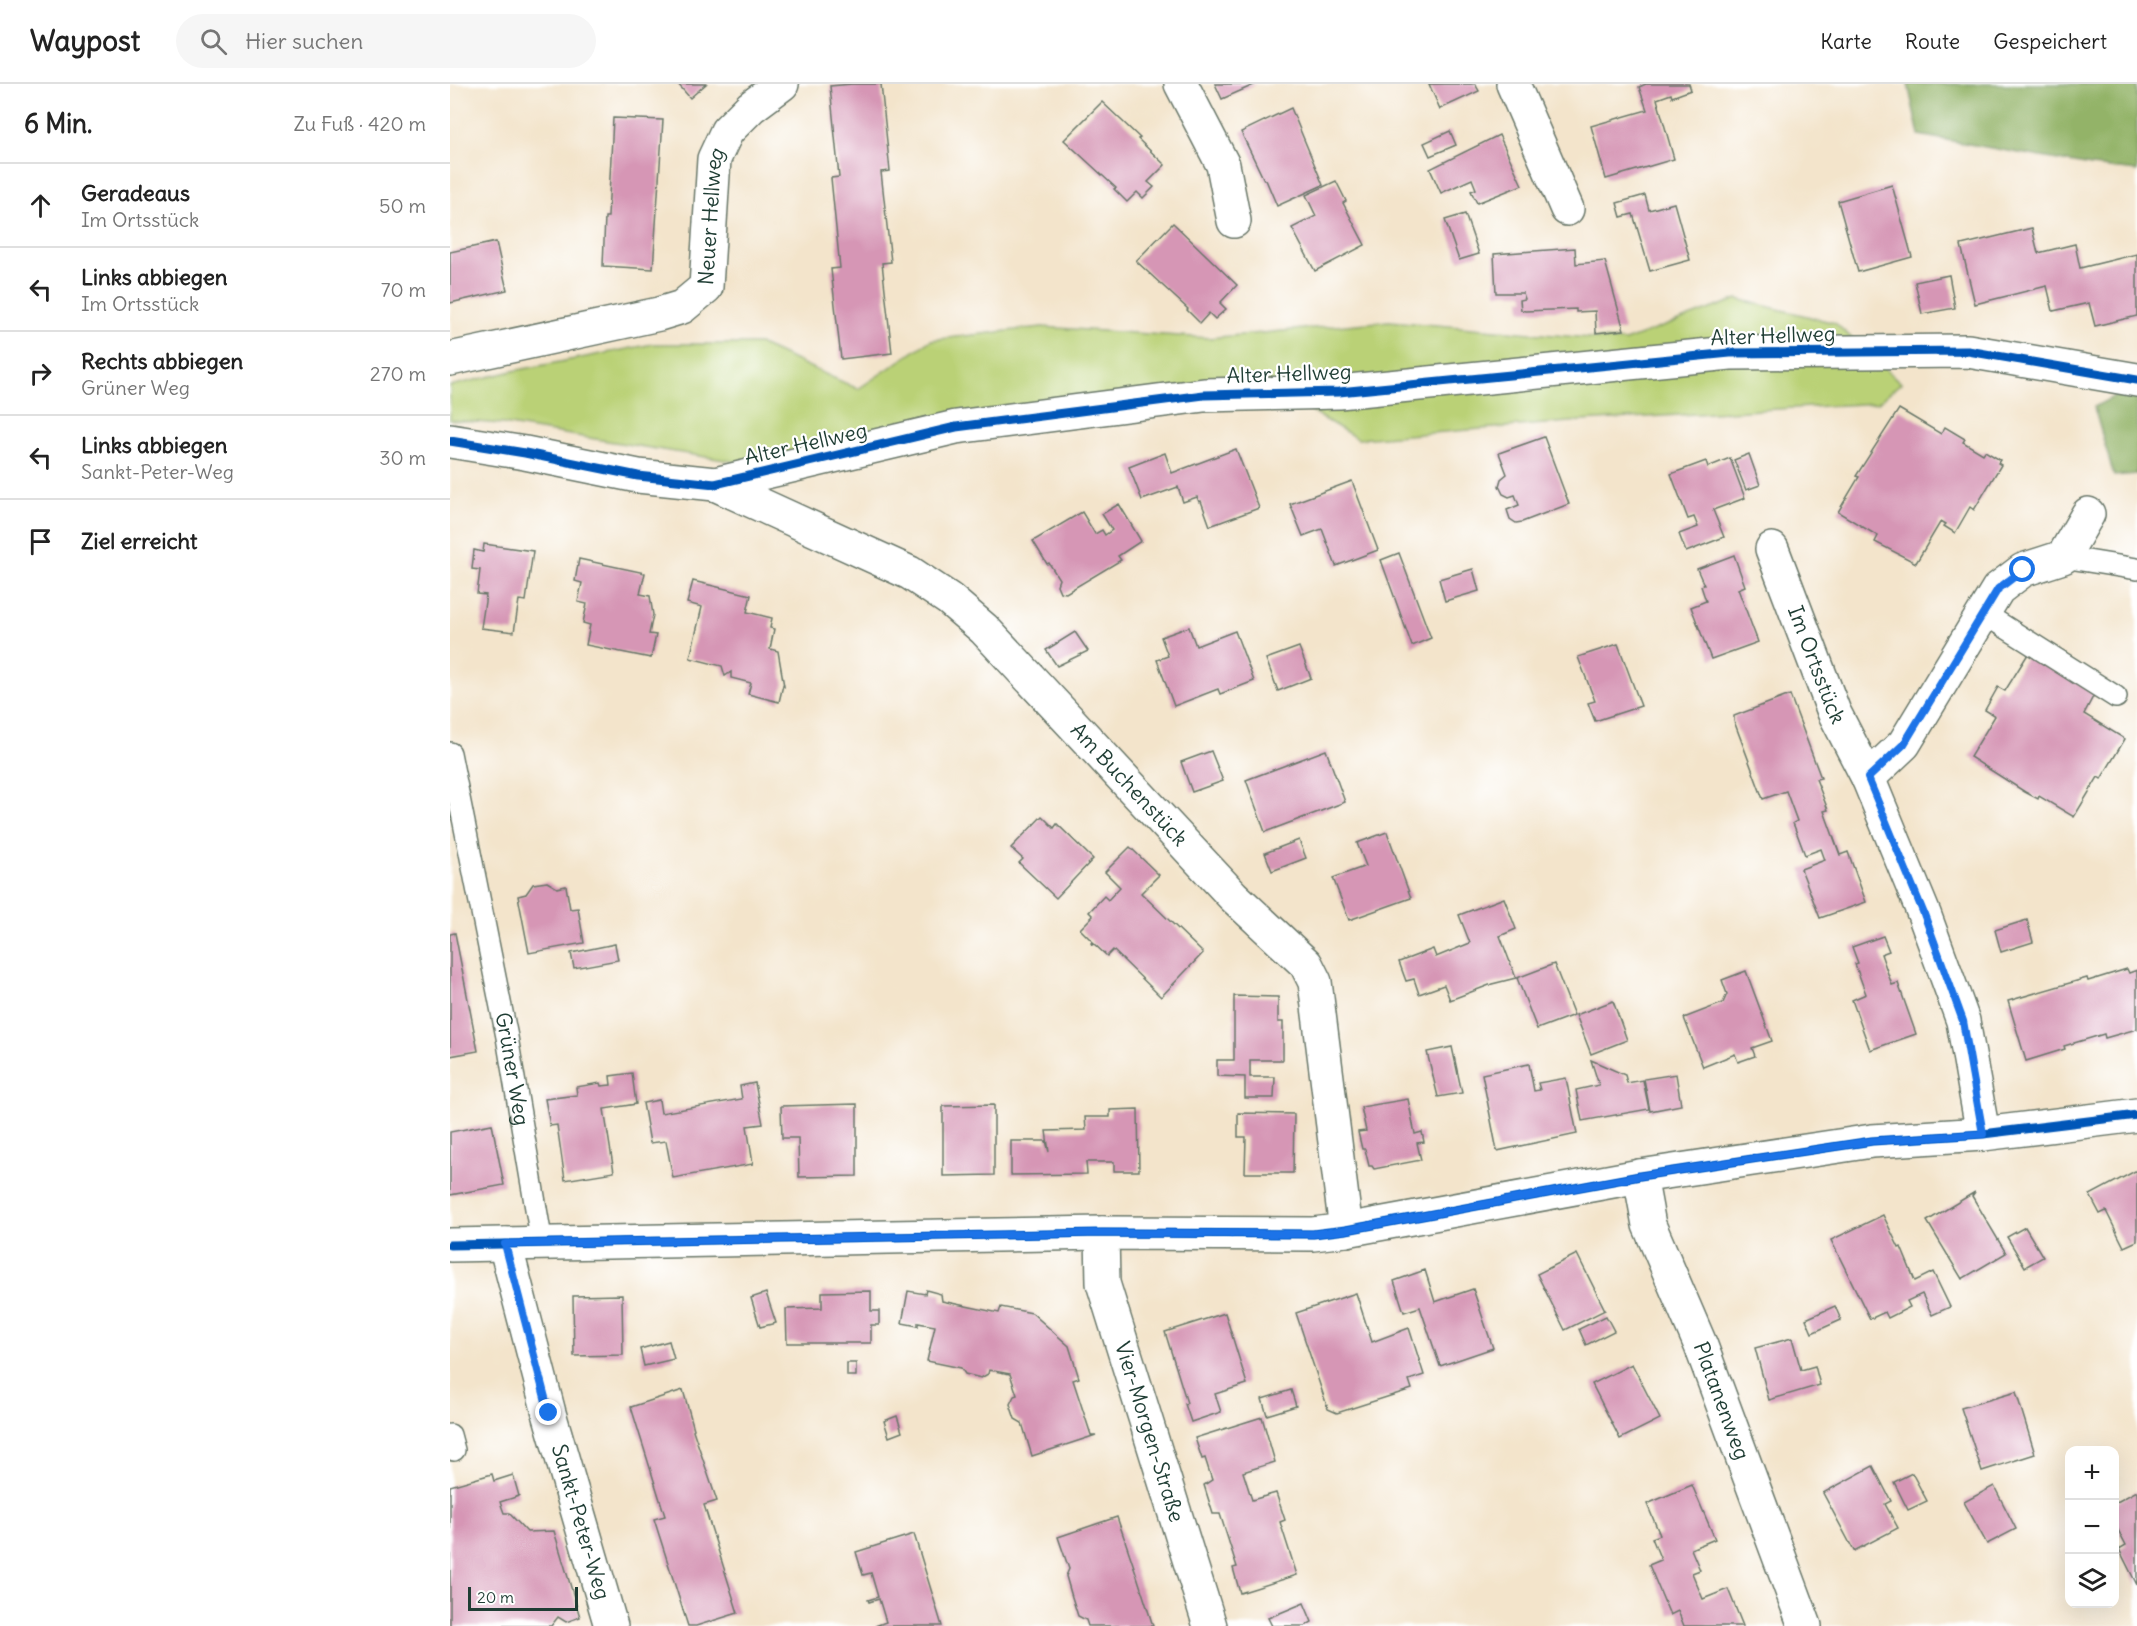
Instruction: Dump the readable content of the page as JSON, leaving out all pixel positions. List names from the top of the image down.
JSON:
{
  "streets": {
    "street": [
      "Neuer Hellweg",
      "Alter Hellweg",
      "Im Ortsstück",
      "Am Buchenstück",
      "Platanenweg",
      "Vier-Morgen-Straße",
      "Sankt-Peter-Weg"
    ],
    "lane": ["Grüner Weg"]
  },
  "crossings": [
    ["Alter Hellweg", "Am Buchenstück"]
  ],
  "scale_bar": "20 m",
  "page": {
    "header": "Waypost",
    "search": "Hier suchen",
    "nav": ["Karte", "Route", "Gespeichert"],
    "heading": ["6 Min.", "Zu Fuß · 420 m"],
    "list": [
      ["Geradeaus", "Im Ortsstück", "50 m"],
      ["Links abbiegen", "Im Ortsstück", "70 m"],
      ["Rechts abbiegen", "Grüner Weg", "270 m"],
      ["Links abbiegen", "Sankt-Peter-Weg", "30 m"],
      "Ziel erreicht"
    ],
    "map_buttons": ["+", "−"],
    "scale": "20 m"
  }
}
